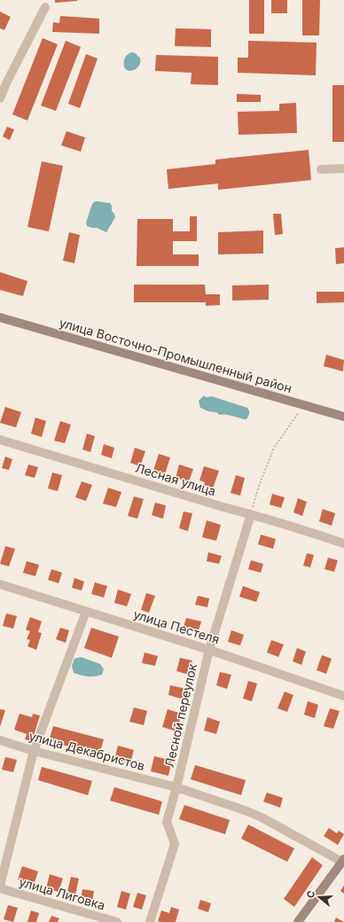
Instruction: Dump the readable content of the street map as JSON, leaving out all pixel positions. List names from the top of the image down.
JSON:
{
  "streets": {
    "street": [
      "улица Восточно-Промышленный район",
      "Лесная улица",
      "улица Пестеля",
      "Лесной переулок",
      "улица Декабристов",
      "улица Лиговка"
    ]
  },
  "crossings": [
    ["Лесная улица", "Лесной переулок"],
    ["улица Пестеля", "Лесной переулок"],
    ["Лесной переулок", "улица Декабристов"]
  ],
  "north": "left"
}
